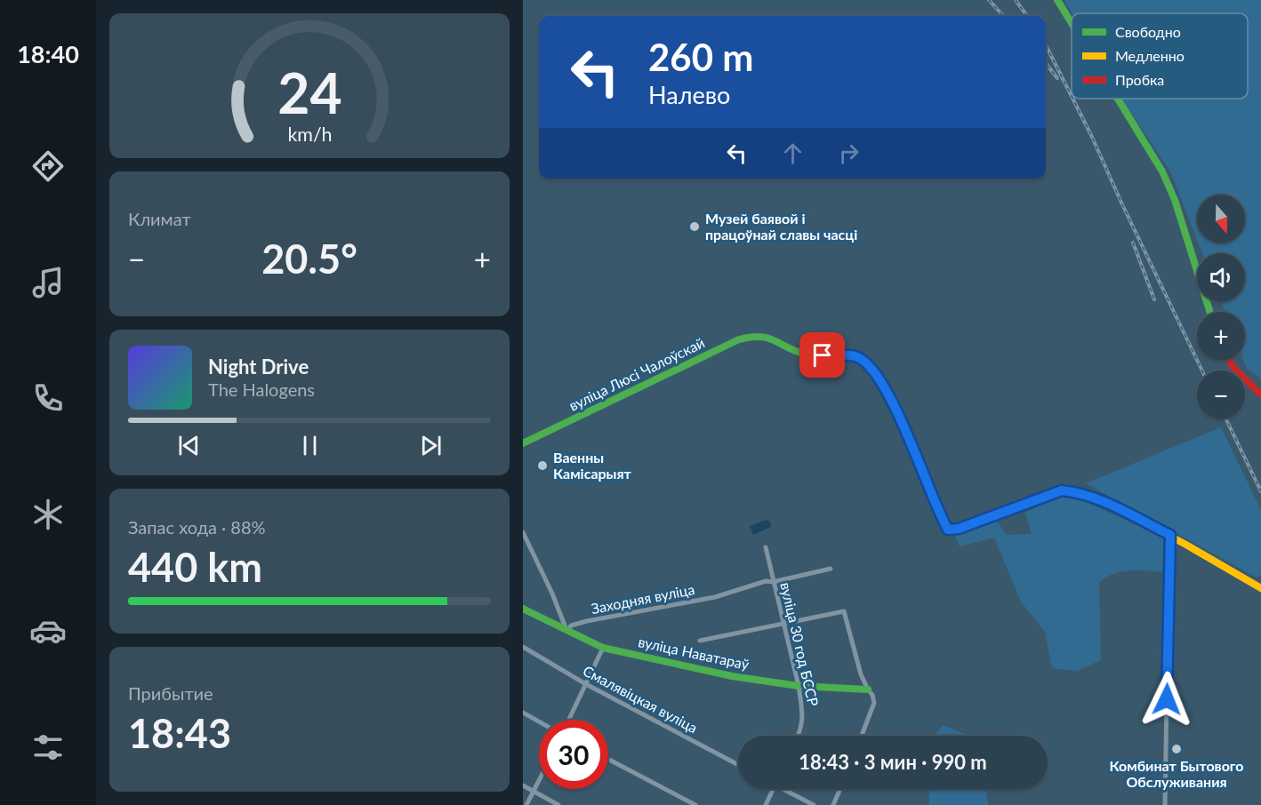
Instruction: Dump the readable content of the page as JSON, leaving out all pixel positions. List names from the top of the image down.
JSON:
{
  "streets": {
    "street": [
      "вуліца Люсі Чалоўскай",
      "Заходняя вуліца",
      "вуліца 30 год БССР",
      "вуліца Наватараў",
      "Смалявіцкая вуліца"
    ]
  },
  "crossings": [
    ["Заходняя вуліца", "вуліца 30 год БССР"],
    ["Заходняя вуліца", "вуліца Наватараў"],
    ["вуліца 30 год БССР", "вуліца Наватараў"]
  ],
  "places": ["Музей баявой і працоўнай славы часці", "Ваенны Камісарыят", "Комбинат Бытового Обслуживания"],
  "legend": ["Свободно", "Медленно", "Пробка"],
  "north": "bottom",
  "page": {
    "tabs": "18:40",
    "turn": ["260 m", "Налево"],
    "tile": [
      "Климат",
      ["Запас хода · 88%", "440 km"],
      ["Прибытие", "18:43"]
    ],
    "map_buttons": ["+", "−"],
    "heat": ["−", "20.5°", "+"],
    "song": ["Night Drive", "The Halogens"],
    "limit": "30",
    "trip": "18:43 · 3 мин · 990 m",
    "gauge": ["24", "km/h"]
  }
}
